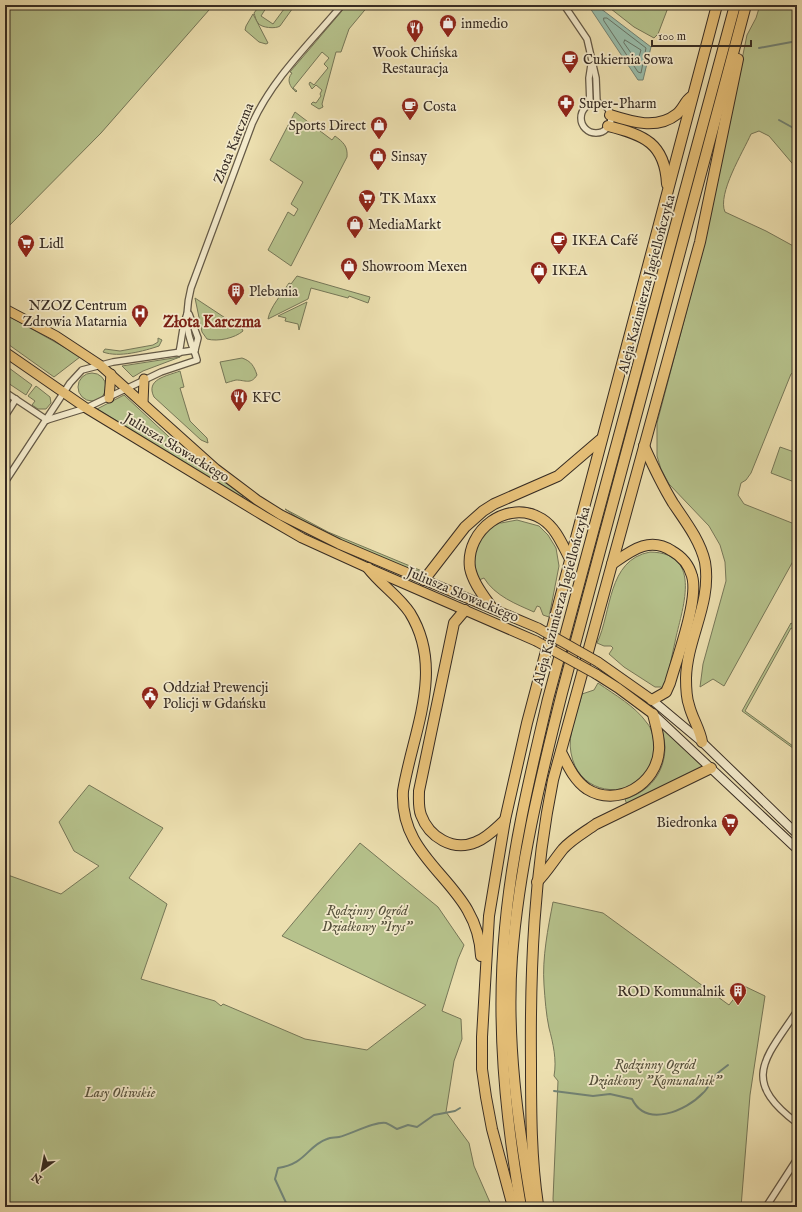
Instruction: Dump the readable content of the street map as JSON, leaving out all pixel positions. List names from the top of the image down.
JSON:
{
  "streets": {
    "highway": ["Aleja Kazimierza Jagiellończyka"],
    "main road": ["Juliusza Słowackiego"],
    "street": ["Złota Karczma"]
  },
  "crossings": [
    ["Złota Karczma", "Juliusza Słowackiego"]
  ],
  "districts": ["Złota Karczma"],
  "parks": ["Rodzinny Ogród Działkowy \"Irys\"", "Rodzinny Ogród Działkowy \"Komunalnik\"", "Lasy Oliwskie"],
  "places": {
    "shop": [
      "inmedio",
      "Sports Direct",
      "Sinsay",
      "MediaMarkt",
      "Showroom Mexen",
      "IKEA"
    ],
    "restaurant": ["Wook Chińska Restauracja", "KFC"],
    "cafe": ["Cukiernia Sowa", "Costa", "IKEA Café"],
    "pharmacy": ["Super-Pharm"],
    "supermarket": ["TK Maxx", "Lidl", "Biedronka"],
    "building": ["Plebania", "ROD Komunalnik"],
    "hospital": ["NZOZ Centrum Zdrowia Matarnia"],
    "public building": ["Oddział Prewencji Policji w Gdańsku"]
  },
  "scale_bar": "100 m",
  "north": "bottom left"
}
